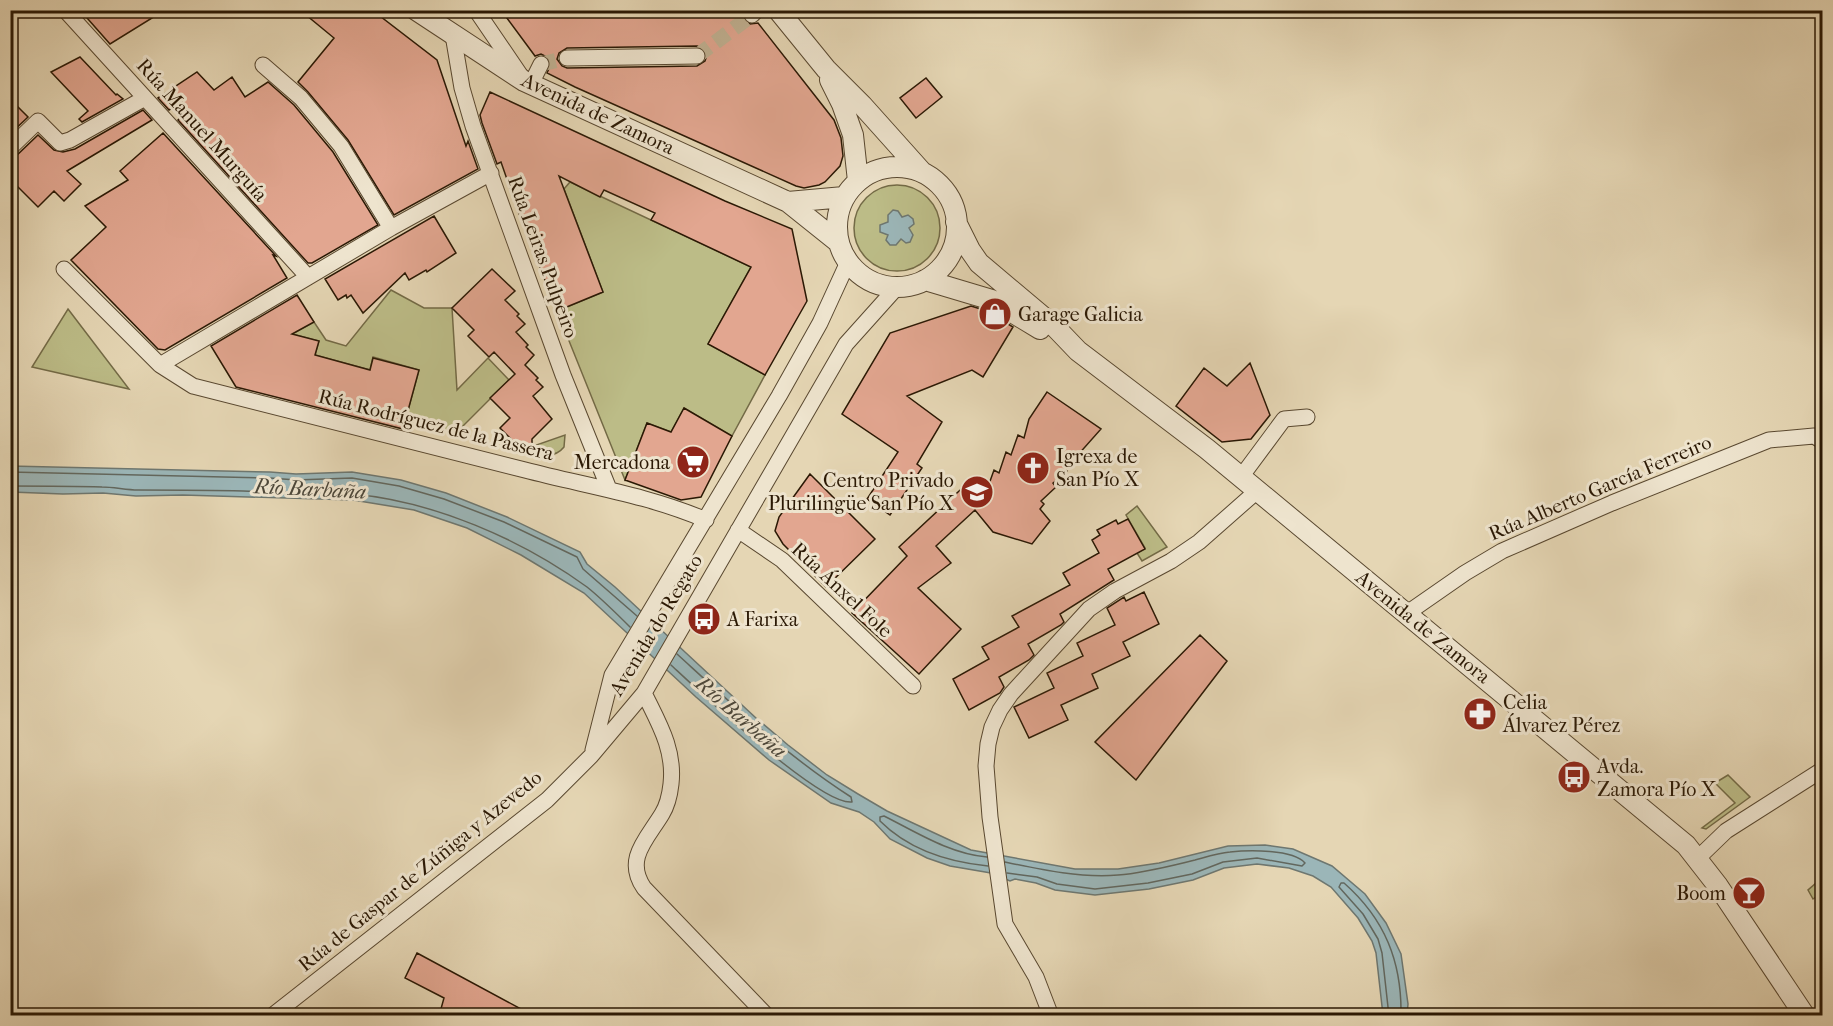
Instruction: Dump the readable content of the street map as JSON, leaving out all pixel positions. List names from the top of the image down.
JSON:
{
  "streets": {
    "street": [
      "Avenida de Zamora",
      "Rúa Manuel Murguía",
      "Rúa Leiras Pulpeiro",
      "Rúa Rodríguez de la Passera",
      "Rúa Alberto García Ferreiro",
      "Rúa Ánxel Fole",
      "Avenida do Regato",
      "Rúa de Gaspar de Zúñiga y Azevedo"
    ]
  },
  "crossings": [
    ["Avenida de Zamora", "Rúa Leiras Pulpeiro"],
    ["Avenida de Zamora", "Rúa Alberto García Ferreiro"],
    ["Avenida de Zamora", "Avenida do Regato"],
    ["Rúa Leiras Pulpeiro", "Rúa Rodríguez de la Passera"],
    ["Rúa Rodríguez de la Passera", "Avenida do Regato"],
    ["Rúa Ánxel Fole", "Avenida do Regato"],
    ["Avenida do Regato", "Rúa de Gaspar de Zúñiga y Azevedo"]
  ],
  "water": ["Río Barbaña"],
  "places": {
    "shop": ["Garage Galicia"],
    "supermarket": ["Mercadona"],
    "church": ["Igrexa de San Pío X"],
    "school or university": ["Centro Privado Plurilingüe San Pío X"],
    "bus stop": ["A Farixa", "Avda. Zamora Pío X"],
    "pharmacy": ["Celia Álvarez Pérez"],
    "bar": ["Boom"]
  }
}
